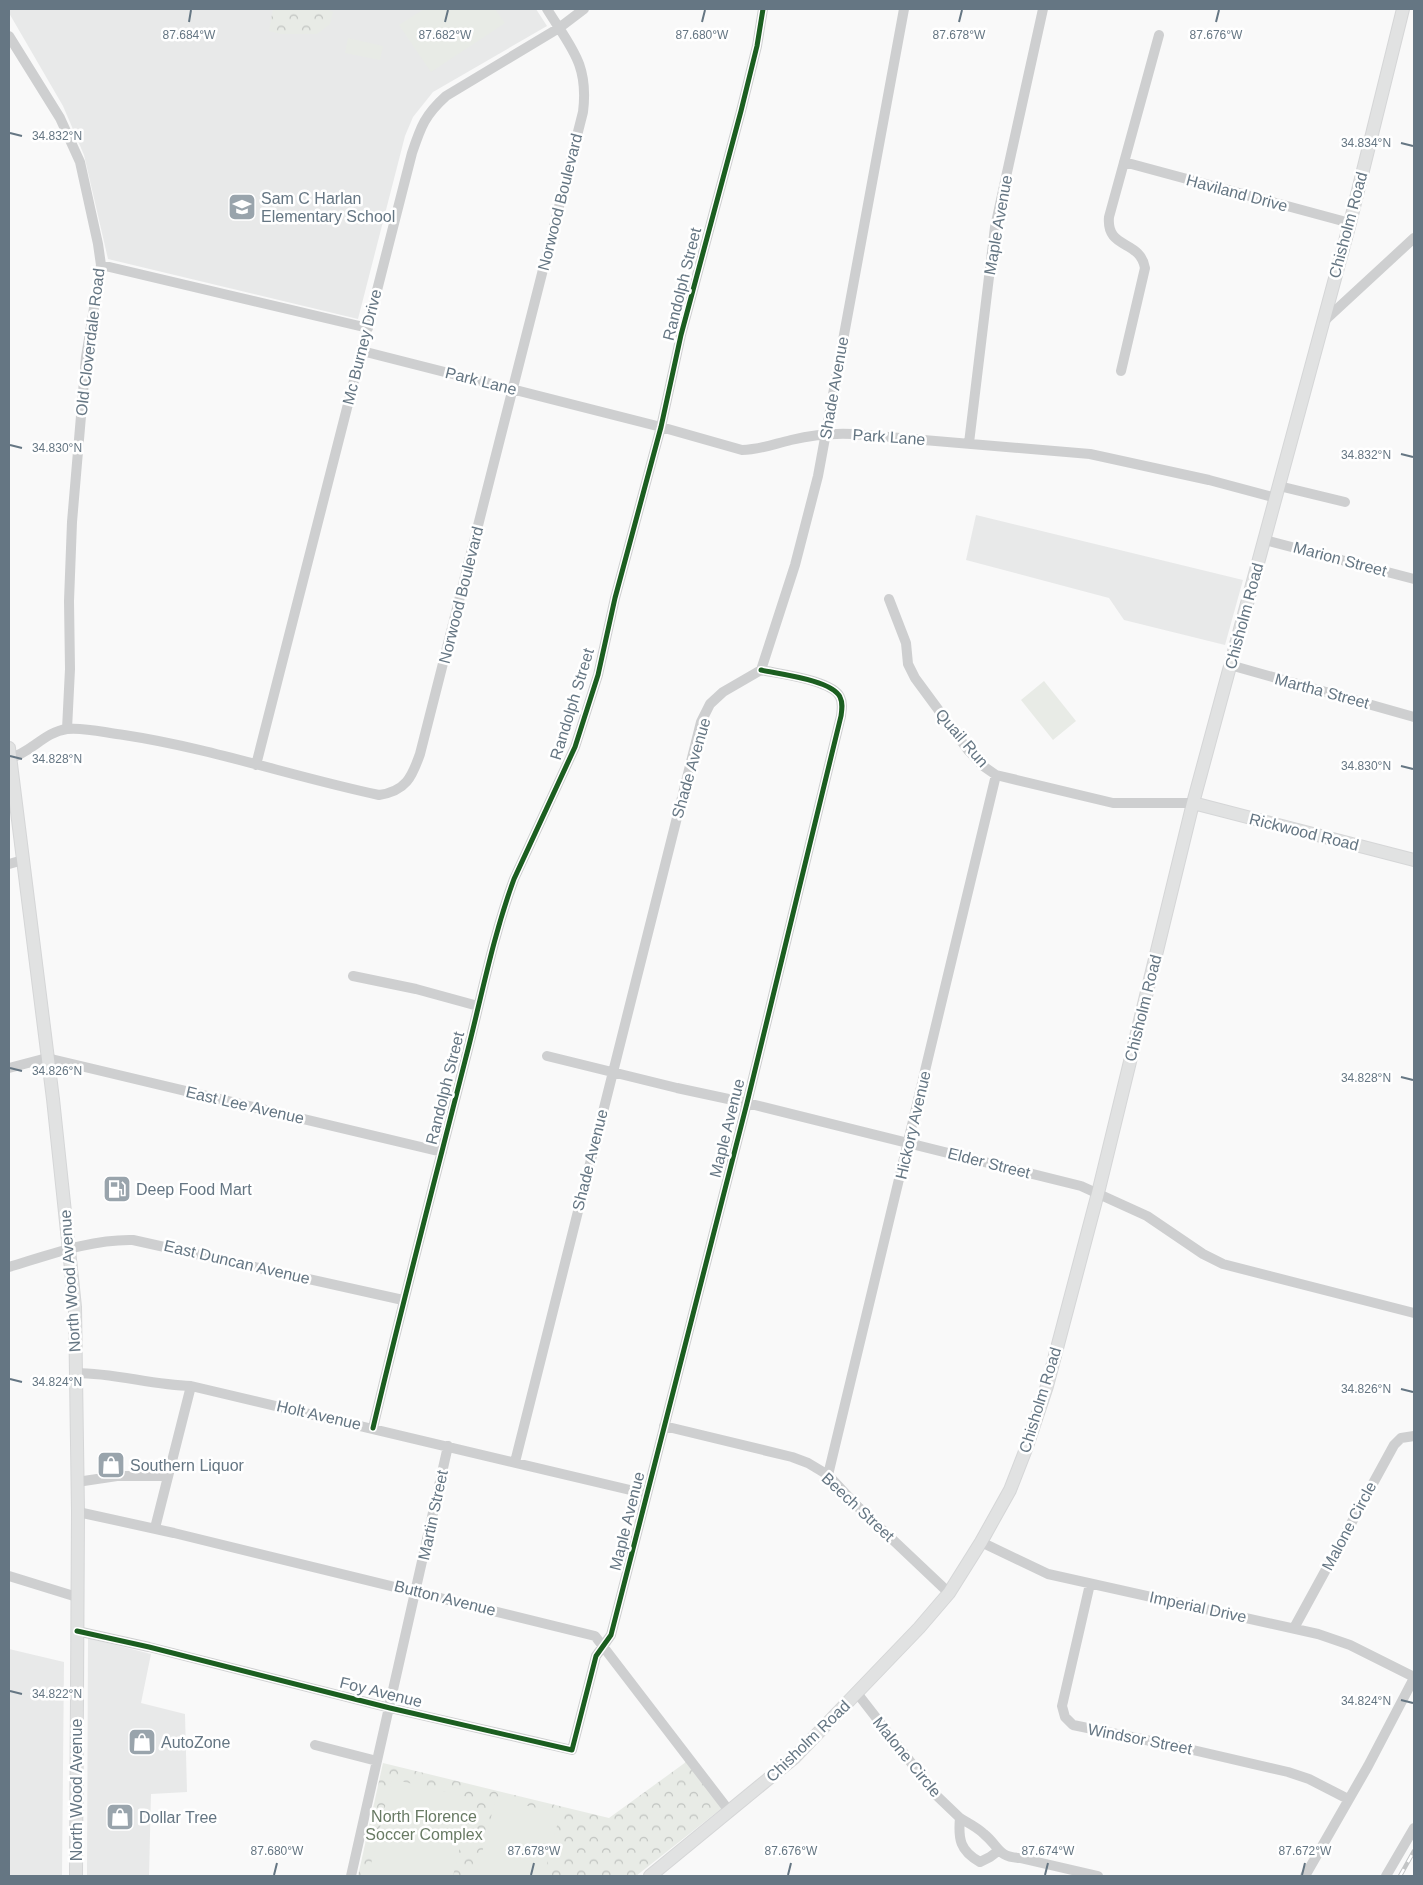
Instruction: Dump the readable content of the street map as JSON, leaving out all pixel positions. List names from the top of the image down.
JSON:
{
  "streets": {
    "main road": ["Chisholm Road", "Rickwood Road", "North Wood Avenue"],
    "street": [
      "Haviland Drive",
      "Norwood Boulevard",
      "Maple Avenue",
      "Randolph Street",
      "Old Cloverdale Road",
      "Mc Burney Drive",
      "Park Lane",
      "Shade Avenue",
      "Marion Street",
      "Martha Street",
      "Quail Run",
      "East Lee Avenue",
      "Hickory Avenue",
      "Elder Street",
      "East Duncan Avenue",
      "Holt Avenue",
      "Beech Street",
      "Martin Street",
      "Malone Circle",
      "Button Avenue",
      "Imperial Drive",
      "Foy Avenue",
      "Windsor Street"
    ]
  },
  "crossings": [
    ["Haviland Drive", "Chisholm Road"],
    ["Norwood Boulevard", "Old Cloverdale Road"],
    ["Norwood Boulevard", "Mc Burney Drive"],
    ["Norwood Boulevard", "Park Lane"],
    ["Norwood Boulevard", "North Wood Avenue"],
    ["Maple Avenue", "Park Lane"],
    ["Maple Avenue", "Shade Avenue"],
    ["Maple Avenue", "Elder Street"],
    ["Maple Avenue", "Holt Avenue"],
    ["Maple Avenue", "Beech Street"],
    ["Maple Avenue", "Button Avenue"],
    ["Maple Avenue", "Foy Avenue"],
    ["Chisholm Road", "Park Lane"],
    ["Chisholm Road", "Marion Street"],
    ["Chisholm Road", "Martha Street"],
    ["Chisholm Road", "Quail Run"],
    ["Chisholm Road", "Rickwood Road"],
    ["Chisholm Road", "Elder Street"],
    ["Chisholm Road", "Beech Street"],
    ["Chisholm Road", "Malone Circle"],
    ["Chisholm Road", "Button Avenue"],
    ["Chisholm Road", "Imperial Drive"],
    ["Randolph Street", "Park Lane"],
    ["Randolph Street", "East Lee Avenue"],
    ["Randolph Street", "East Duncan Avenue"],
    ["Randolph Street", "Holt Avenue"],
    ["Mc Burney Drive", "Park Lane"],
    ["Park Lane", "Shade Avenue"],
    ["Shade Avenue", "Elder Street"],
    ["Shade Avenue", "Holt Avenue"],
    ["Quail Run", "Rickwood Road"],
    ["Quail Run", "Hickory Avenue"],
    ["East Lee Avenue", "North Wood Avenue"],
    ["Hickory Avenue", "Elder Street"],
    ["Hickory Avenue", "Beech Street"],
    ["East Duncan Avenue", "North Wood Avenue"],
    ["North Wood Avenue", "Holt Avenue"],
    ["North Wood Avenue", "Button Avenue"],
    ["North Wood Avenue", "Foy Avenue"],
    ["Holt Avenue", "Martin Street"],
    ["Martin Street", "Button Avenue"],
    ["Martin Street", "Foy Avenue"],
    ["Malone Circle", "Imperial Drive"],
    ["Button Avenue", "Foy Avenue"],
    ["Imperial Drive", "Windsor Street"]
  ],
  "parks": ["North Florence Soccer Complex"],
  "places": {
    "school or university": ["Sam C Harlan Elementary School"],
    "fuel station": ["Deep Food Mart"],
    "shop": ["Southern Liquor", "AutoZone", "Dollar Tree"]
  },
  "coordinates": [
    "87.684°W",
    "87.682°W",
    "87.680°W",
    "87.678°W",
    "87.676°W",
    "34.832°N",
    "34.834°N",
    "34.830°N",
    "34.828°N",
    "34.826°N",
    "34.824°N",
    "34.822°N",
    "87.674°W",
    "87.672°W"
  ]
}
